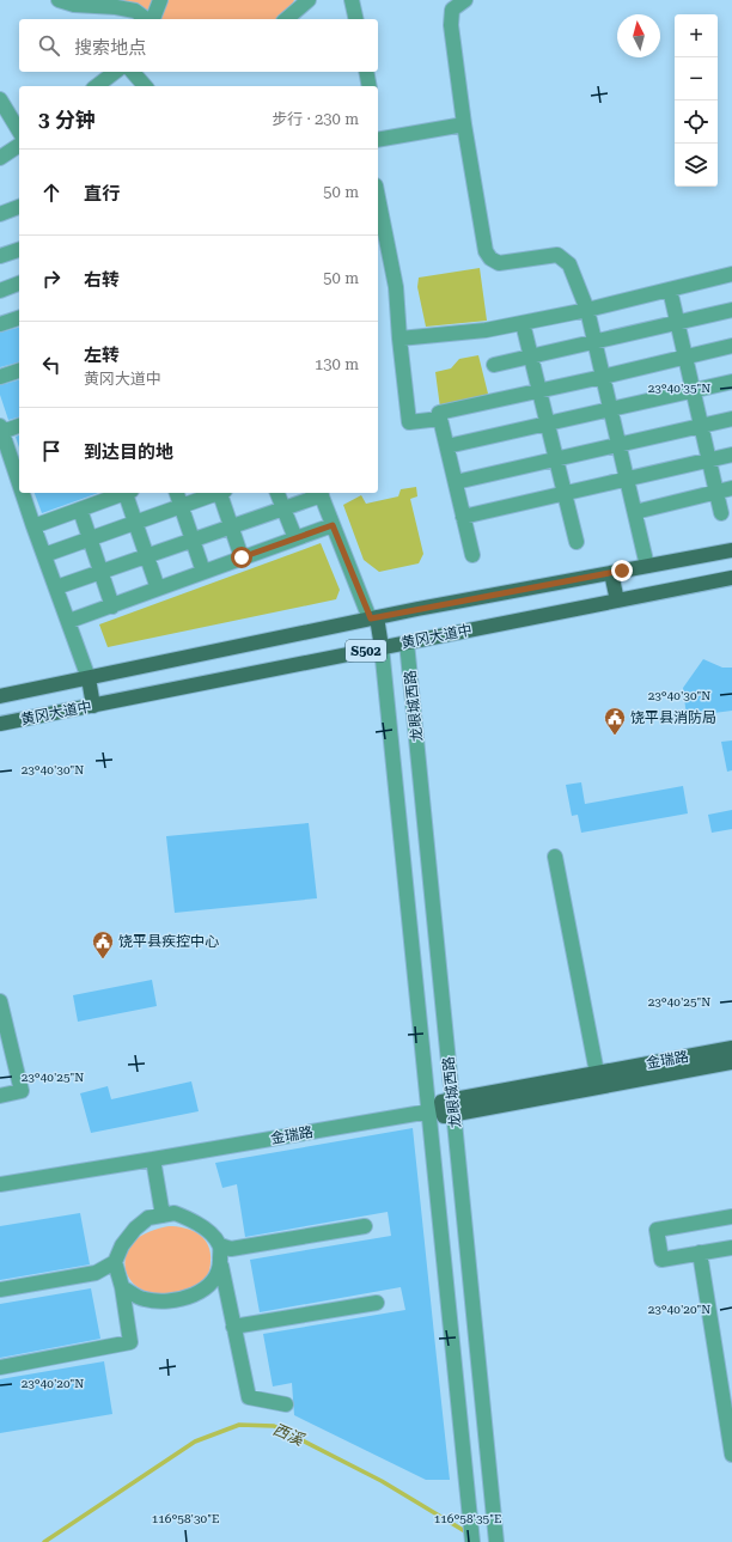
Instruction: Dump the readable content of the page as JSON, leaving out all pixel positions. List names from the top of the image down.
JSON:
{
  "streets": {
    "main road": ["黄冈大道中", "S502", "金瑞路"],
    "street": ["龙眼城西路"]
  },
  "crossings": [
    ["黄冈大道中", "龙眼城西路"]
  ],
  "water": ["西溪"],
  "places": {
    "public building": ["饶平县消防局", "饶平县疾控中心"]
  },
  "north": "top",
  "page": {
    "map_buttons": ["+", "−"],
    "search": "搜索地点",
    "heading": ["3 分钟", "步行 · 230 m"],
    "list": [
      ["直行", "50 m"],
      ["右转", "50 m"],
      ["左转", "黄冈大道中", "130 m"],
      "到达目的地"
    ]
  },
  "coordinates": [
    "23°40'35\"N",
    "23°40'30\"N",
    "23°40'25\"N",
    "23°40'20\"N",
    "116°58'30\"E",
    "116°58'35\"E"
  ]
}
